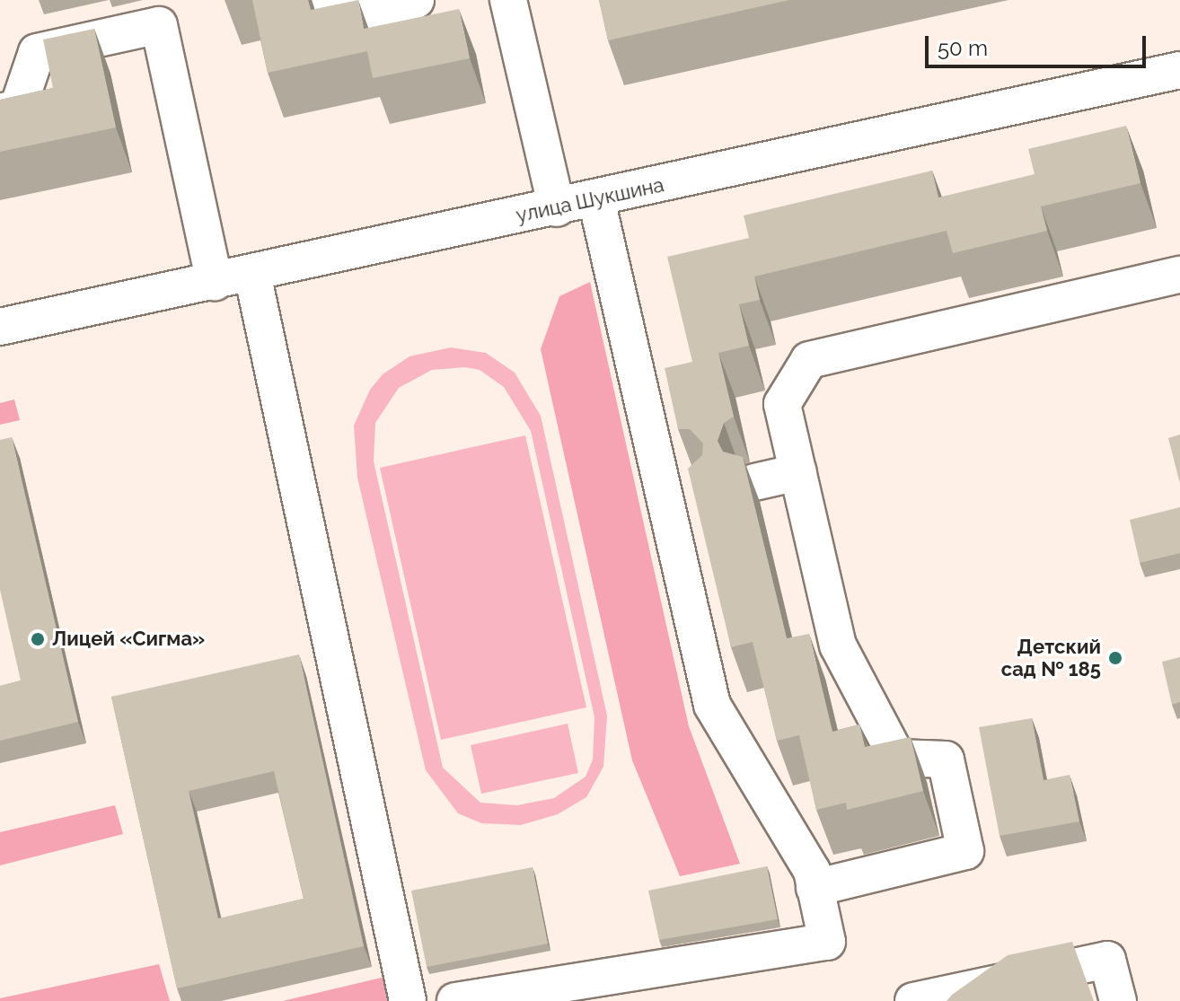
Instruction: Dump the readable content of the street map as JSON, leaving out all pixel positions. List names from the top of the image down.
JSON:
{
  "streets": {
    "street": ["улица Шукшина"]
  },
  "places": ["Лицей «Сигма»", "Детский сад № 185"],
  "scale_bar": "50 m"
}
